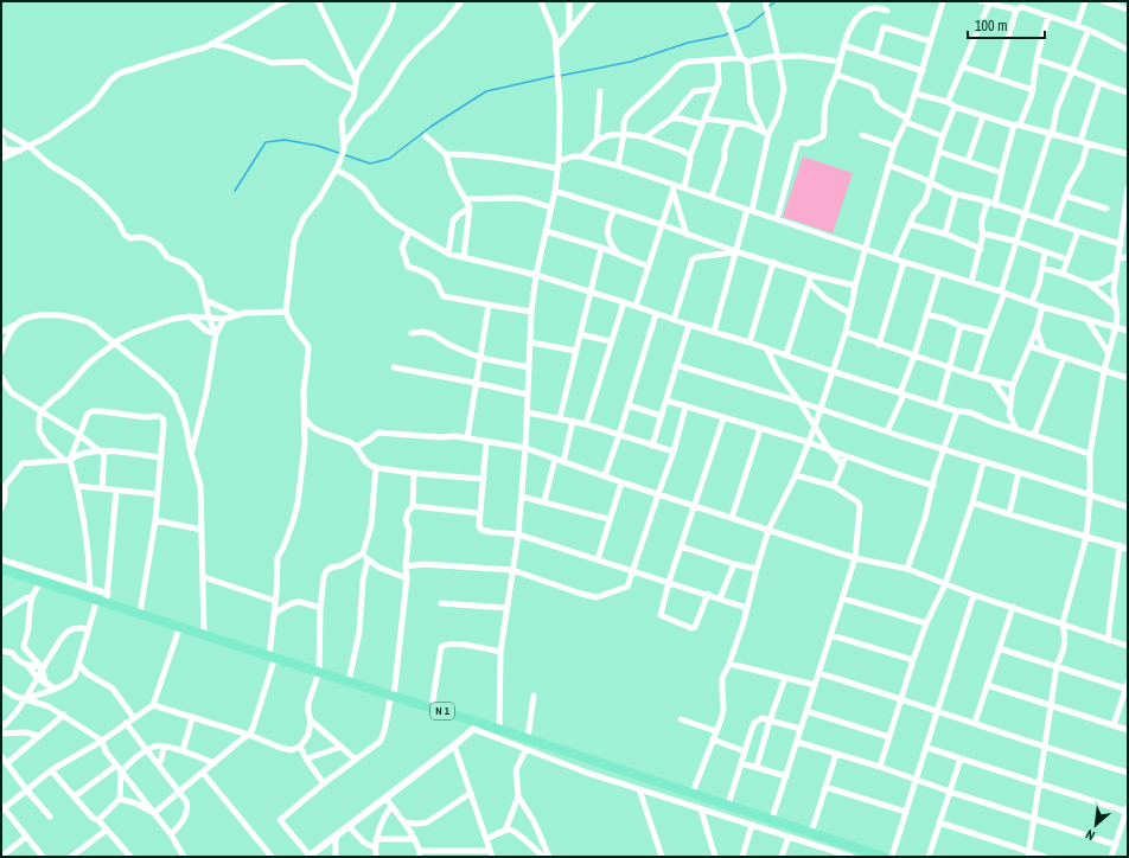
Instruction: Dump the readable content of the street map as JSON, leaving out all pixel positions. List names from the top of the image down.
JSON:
{
  "streets": {
    "highway": ["N 1"]
  },
  "scale_bar": "100 m",
  "north": "bottom left"
}
